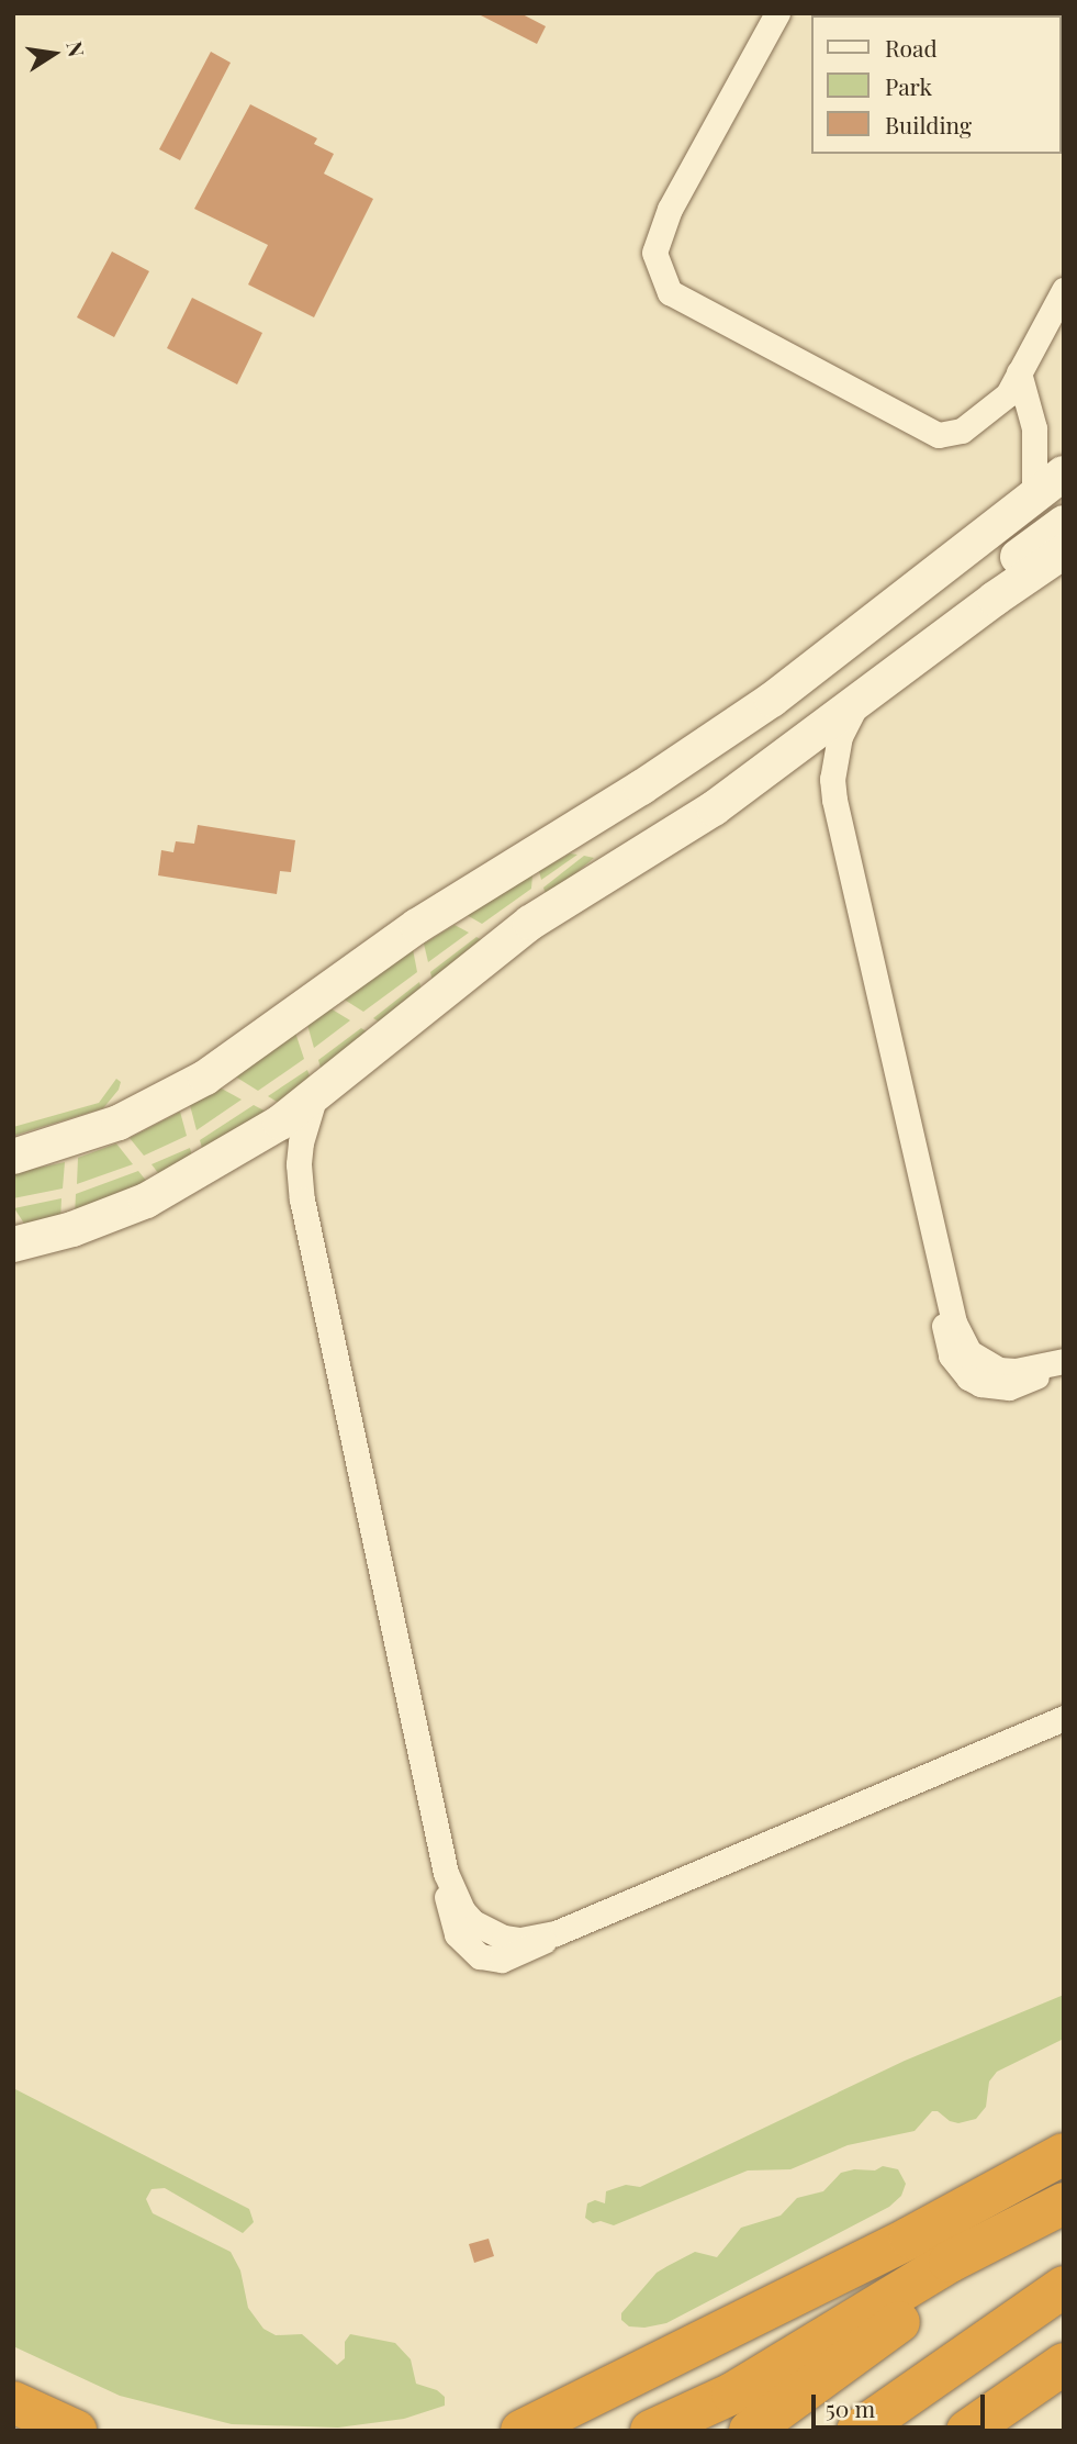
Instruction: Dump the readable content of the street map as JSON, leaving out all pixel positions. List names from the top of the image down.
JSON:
{
  "legend": ["Road", "Park", "Building"],
  "scale_bar": "50 m",
  "north": "right"
}
